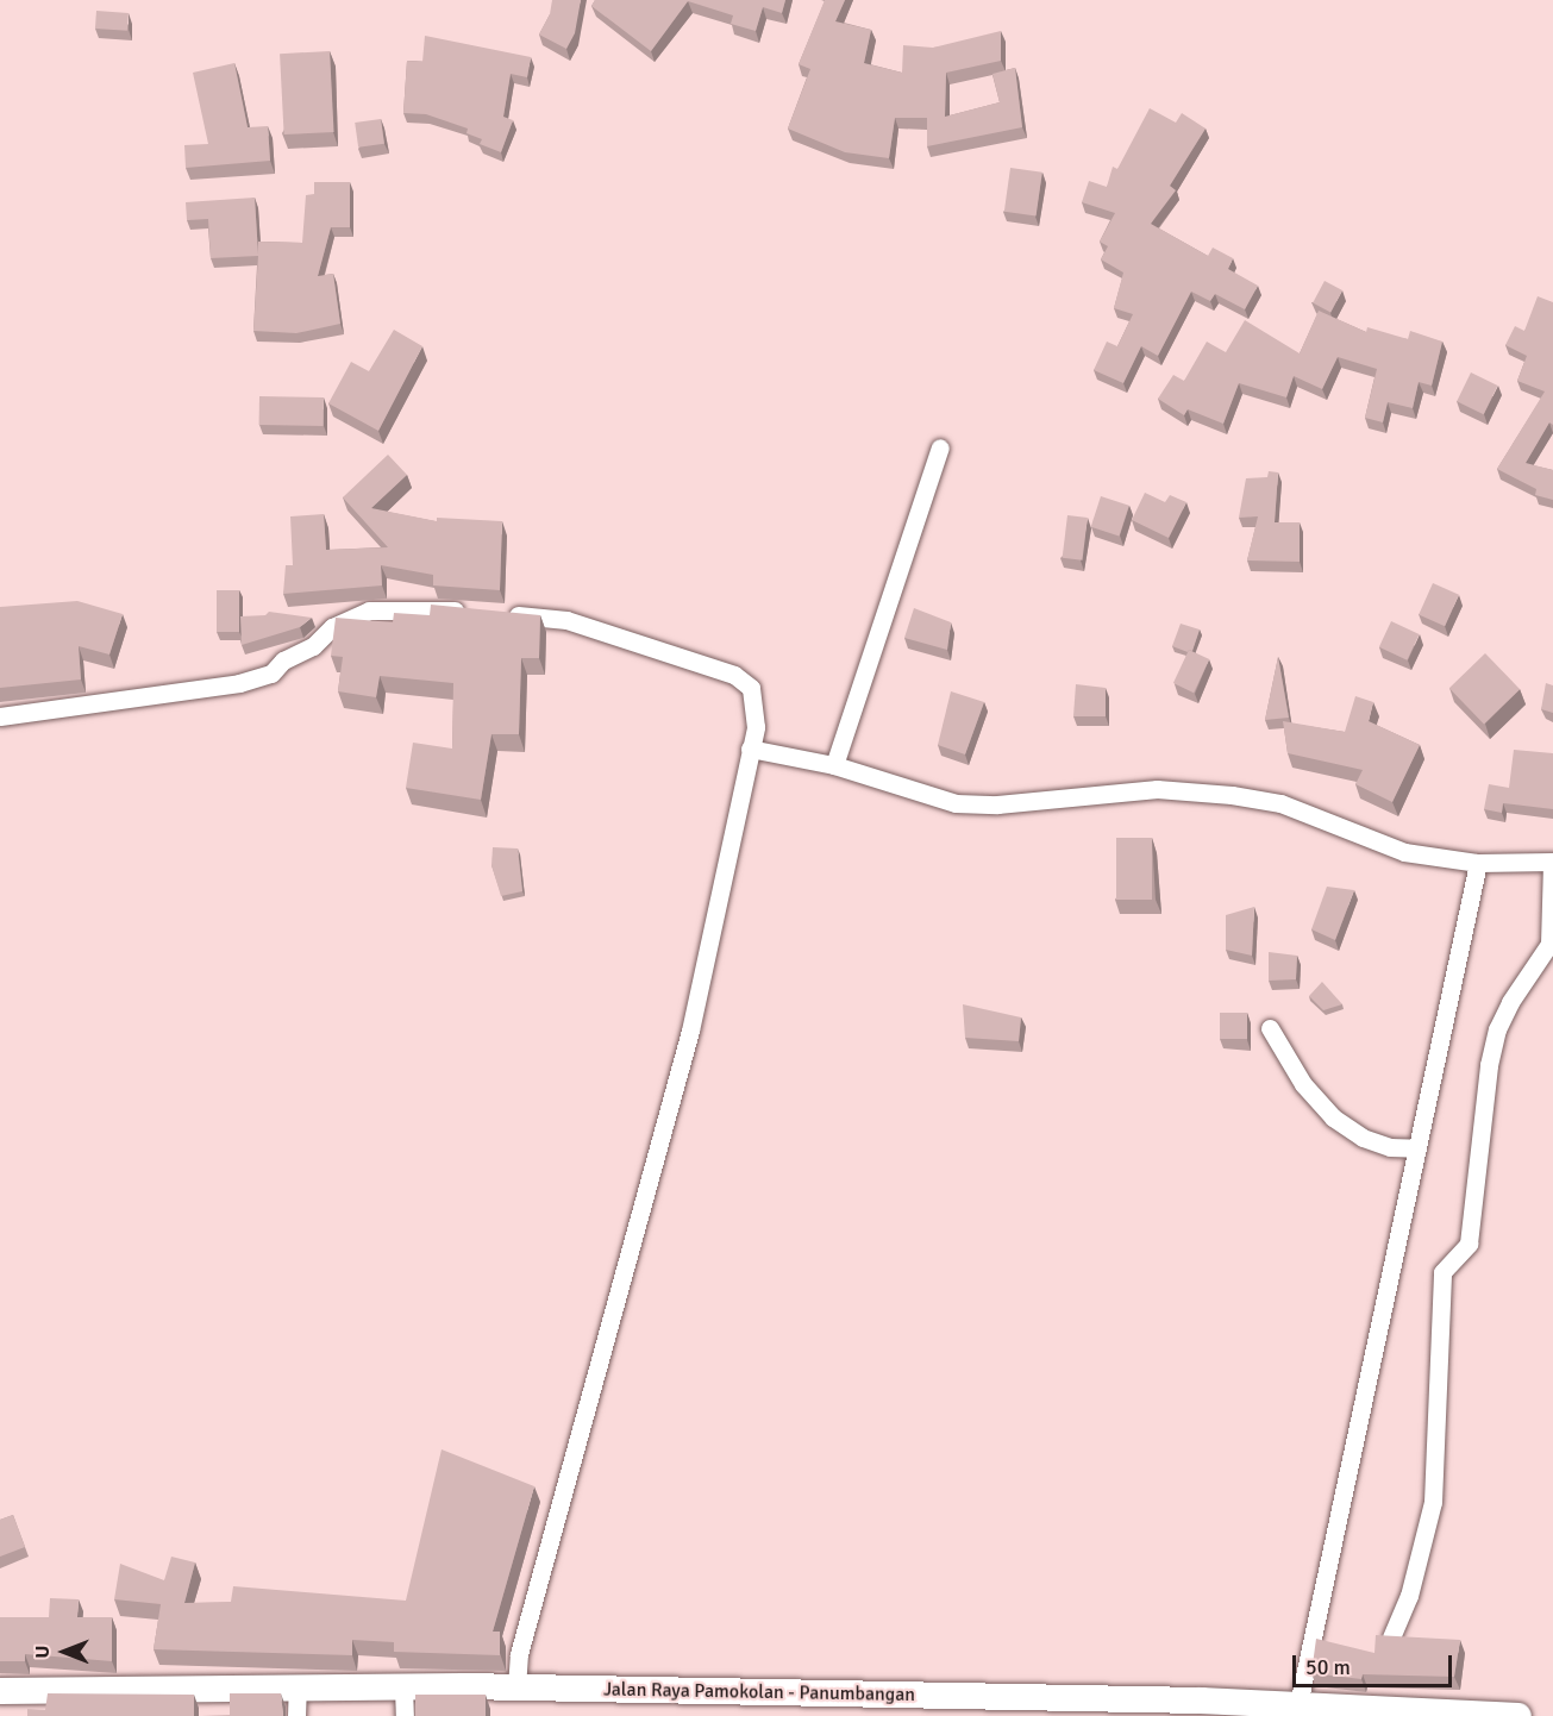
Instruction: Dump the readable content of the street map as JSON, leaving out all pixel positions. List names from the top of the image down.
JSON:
{
  "streets": {
    "main road": ["Jalan Raya Pamokolan - Panumbangan"]
  },
  "scale_bar": "50 m",
  "north": "left"
}
